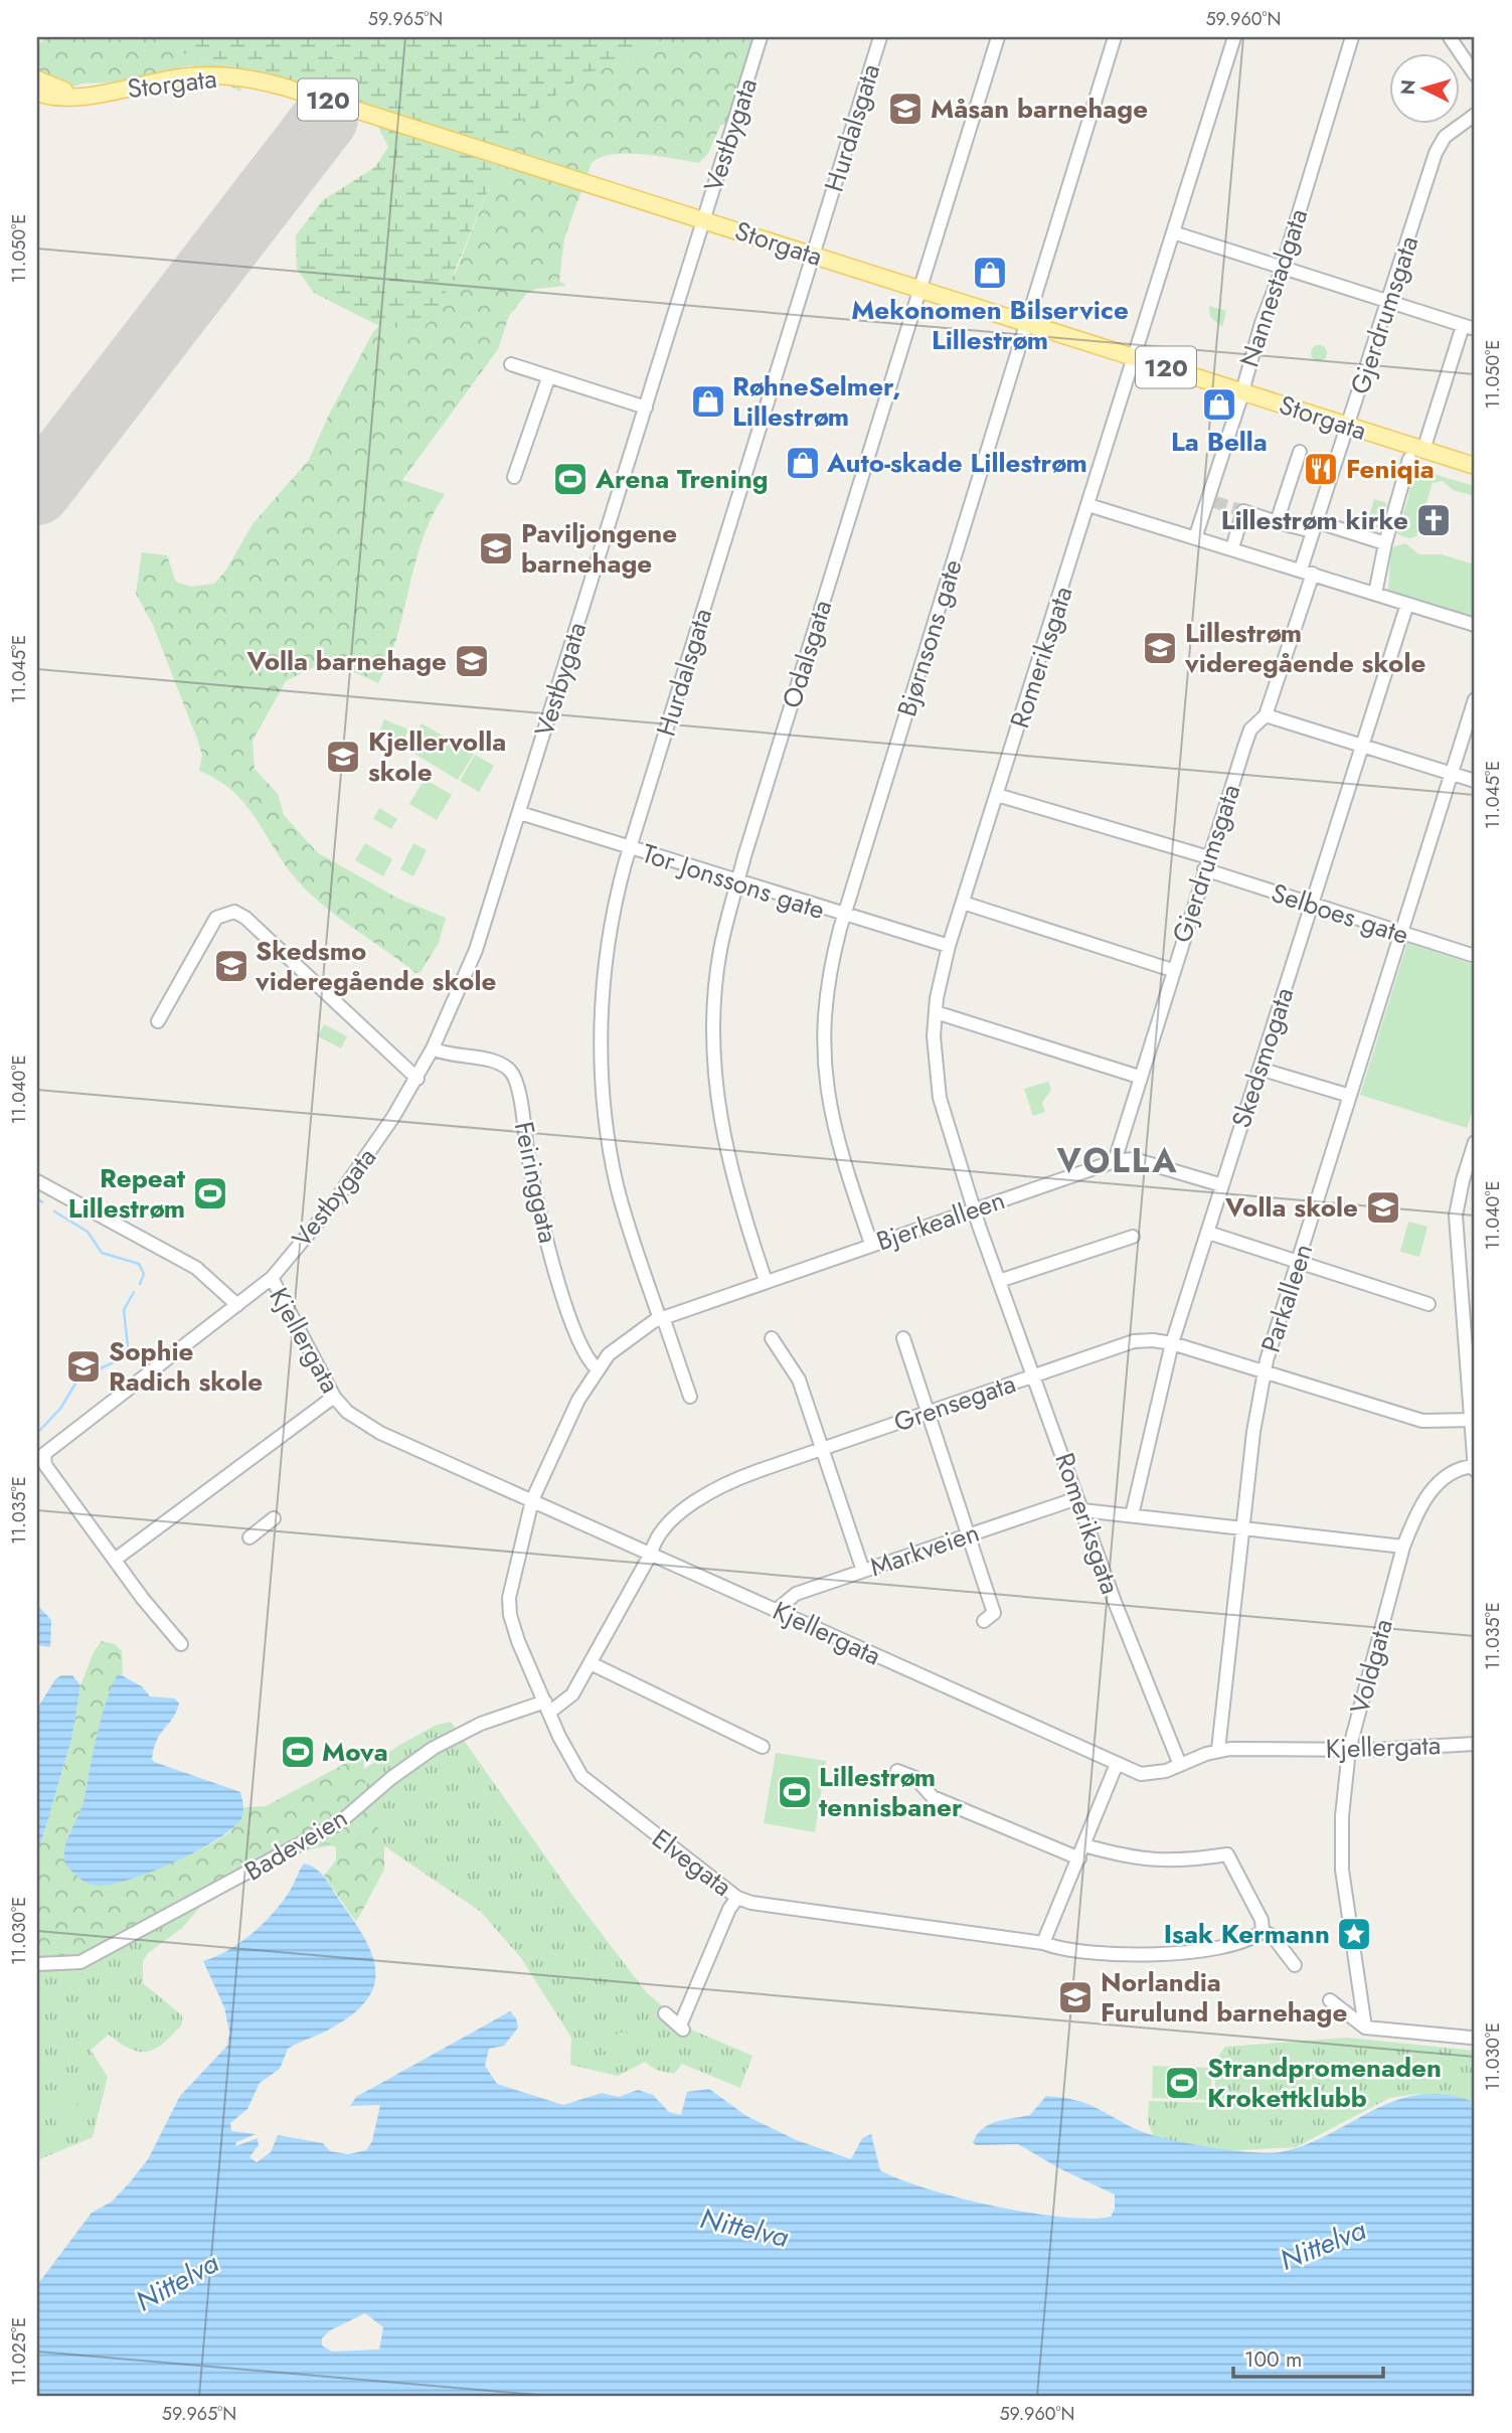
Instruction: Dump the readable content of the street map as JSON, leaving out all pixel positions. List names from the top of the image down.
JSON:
{
  "streets": {
    "main road": ["Storgata", "120"],
    "street": [
      "Hurdalsgata",
      "Vestbygata",
      "Nannestadgata",
      "Gjerdrumsgata",
      "Bjørnsons gate",
      "Odalsgata",
      "Romeriksgata",
      "Tor Jonssons gate",
      "Selboes gate",
      "Skedsmogata",
      "Feiringgata",
      "Bjerkealleen",
      "Parkalleen",
      "Kjellergata",
      "Grensegata",
      "Markveien",
      "Voldgata",
      "Badeveien",
      "Elvegata"
    ]
  },
  "crossings": [
    ["Storgata", "Hurdalsgata"],
    ["Storgata", "Vestbygata"],
    ["Storgata", "Nannestadgata"],
    ["Storgata", "Gjerdrumsgata"],
    ["Storgata", "Bjørnsons gate"],
    ["Storgata", "Odalsgata"],
    ["Storgata", "Romeriksgata"],
    ["Hurdalsgata", "Tor Jonssons gate"],
    ["Hurdalsgata", "Bjerkealleen"],
    ["Vestbygata", "Tor Jonssons gate"],
    ["Vestbygata", "Feiringgata"],
    ["Vestbygata", "Kjellergata"],
    ["Gjerdrumsgata", "Selboes gate"],
    ["Gjerdrumsgata", "Bjerkealleen"],
    ["Bjørnsons gate", "Tor Jonssons gate"],
    ["Bjørnsons gate", "Bjerkealleen"],
    ["Odalsgata", "Tor Jonssons gate"],
    ["Odalsgata", "Bjerkealleen"],
    ["Romeriksgata", "Tor Jonssons gate"],
    ["Romeriksgata", "Selboes gate"],
    ["Romeriksgata", "Bjerkealleen"],
    ["Romeriksgata", "Kjellergata"],
    ["Romeriksgata", "Grensegata"],
    ["Romeriksgata", "Markveien"],
    ["Selboes gate", "Skedsmogata"],
    ["Selboes gate", "Parkalleen"],
    ["Skedsmogata", "Bjerkealleen"],
    ["Skedsmogata", "Grensegata"],
    ["Skedsmogata", "Markveien"],
    ["Feiringgata", "Bjerkealleen"],
    ["Bjerkealleen", "Kjellergata"],
    ["Bjerkealleen", "Elvegata"],
    ["Parkalleen", "Kjellergata"],
    ["Parkalleen", "Grensegata"],
    ["Parkalleen", "Markveien"],
    ["Kjellergata", "Grensegata"],
    ["Kjellergata", "Markveien"],
    ["Kjellergata", "Voldgata"],
    ["Kjellergata", "Elvegata"],
    ["Grensegata", "Badeveien"],
    ["Grensegata", "Elvegata"],
    ["Markveien", "Voldgata"],
    ["Badeveien", "Elvegata"]
  ],
  "districts": ["VOLLA"],
  "water": ["Nittelva"],
  "places": {
    "school or university": [
      "Måsan barnehage",
      "Paviljongene barnehage",
      "Lillestrøm videregående skole",
      "Volla barnehage",
      "Kjellervolla skole",
      "Skedsmo videregående skole",
      "Volla skole",
      "Sophie Radich skole",
      "Norlandia Furulund barnehage"
    ],
    "shop": [
      "Mekonomen Bilservice Lillestrøm",
      "RøhneSelmer, Lillestrøm",
      "La Bella",
      "Auto-skade Lillestrøm"
    ],
    "restaurant": ["Feniqia"],
    "sports": [
      "Arena Trening",
      "Repeat Lillestrøm",
      "Mova",
      "Lillestrøm tennisbaner",
      "Strandpromenaden Krokettklubb"
    ],
    "church": ["Lillestrøm kirke"],
    "place": ["Isak Kermann"]
  },
  "scale_bar": "100 m",
  "north": "left",
  "coordinates": [
    "59.965°N",
    "59.960°N",
    "11.050°E",
    "11.045°E",
    "11.040°E",
    "11.035°E",
    "11.030°E",
    "11.025°E"
  ]
}
